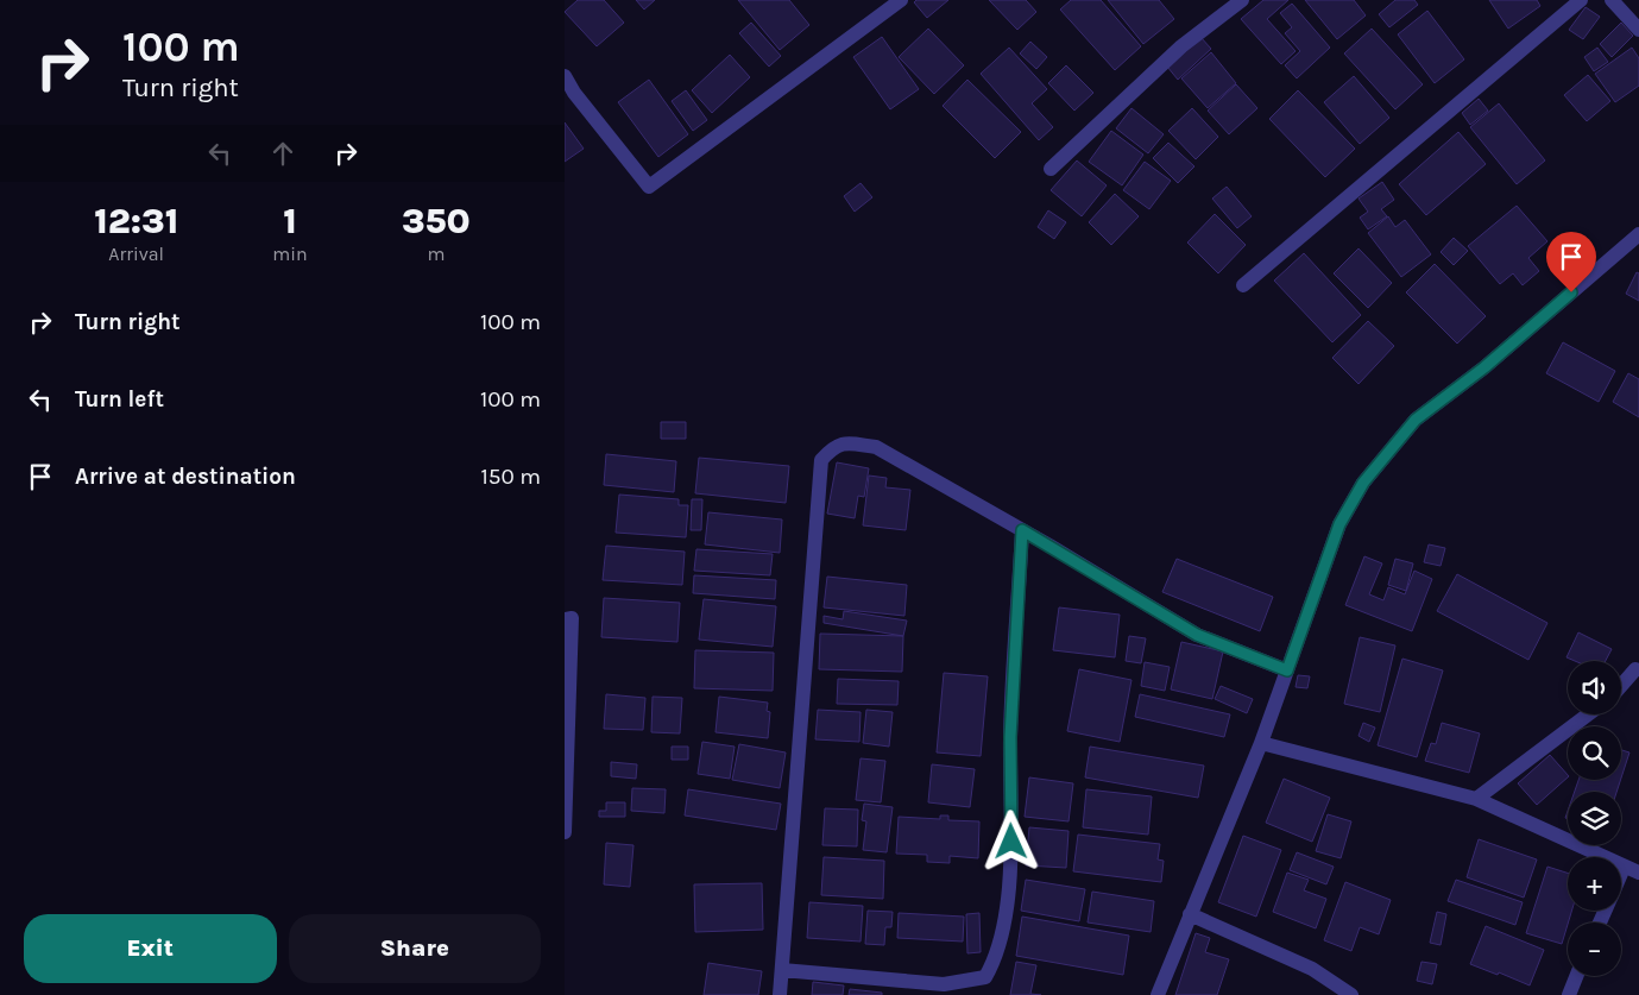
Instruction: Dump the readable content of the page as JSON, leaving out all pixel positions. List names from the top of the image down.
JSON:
{
  "page": {
    "turn": ["100 m", "Turn right"],
    "eta": [
      "12:31",
      "Arrival",
      "1",
      "min",
      "350",
      "m"
    ],
    "list": [
      {
        "name": "Turn right",
        "value": "100 m"
      },
      {
        "name": "Turn left",
        "value": "100 m"
      },
      {
        "name": "Arrive at destination",
        "value": "150 m"
      }
    ],
    "map_buttons": ["+", "−"],
    "buttons": ["Exit", "Share"]
  }
}
